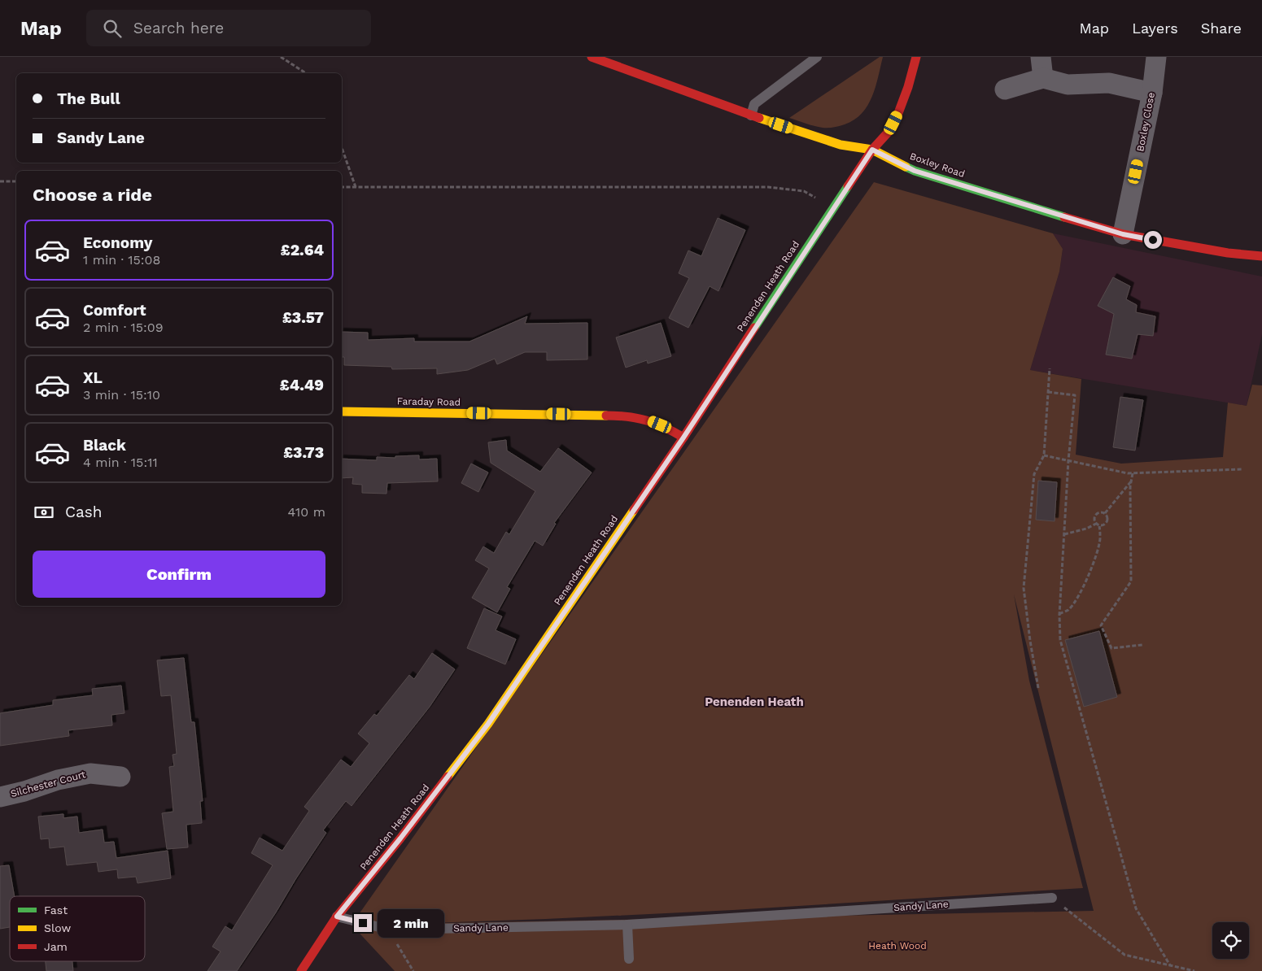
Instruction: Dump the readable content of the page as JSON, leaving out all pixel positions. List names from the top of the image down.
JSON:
{
  "streets": {
    "street": [
      "Boxley Close",
      "Boxley Road",
      "Penenden Heath Road",
      "Faraday Road",
      "Silchester Court"
    ],
    "lane": ["Sandy Lane"]
  },
  "crossings": [
    ["Boxley Close", "Boxley Road"],
    ["Boxley Road", "Penenden Heath Road"],
    ["Penenden Heath Road", "Faraday Road"],
    ["Penenden Heath Road", "Sandy Lane"]
  ],
  "districts": ["Penenden Heath"],
  "parks": ["Heath Wood"],
  "legend": ["Fast", "Slow", "Jam"],
  "page": {
    "header": "Map",
    "search": "Search here",
    "nav": ["Map", "Layers", "Share"],
    "banner": ["The Bull", "Sandy Lane"],
    "heading": "Choose a ride",
    "list": [
      {
        "name": "Economy",
        "note": "1 min · 15:08",
        "value": "£2.64"
      },
      {
        "name": "Comfort",
        "note": "2 min · 15:09",
        "value": "£3.57"
      },
      {
        "name": "XL",
        "note": "3 min · 15:10",
        "value": "£4.49"
      },
      {
        "name": "Black",
        "note": "4 min · 15:11",
        "value": "£3.73"
      }
    ],
    "pay": ["Cash", "410 m"],
    "buttons": "Confirm",
    "bubble": "2 min"
  }
}
